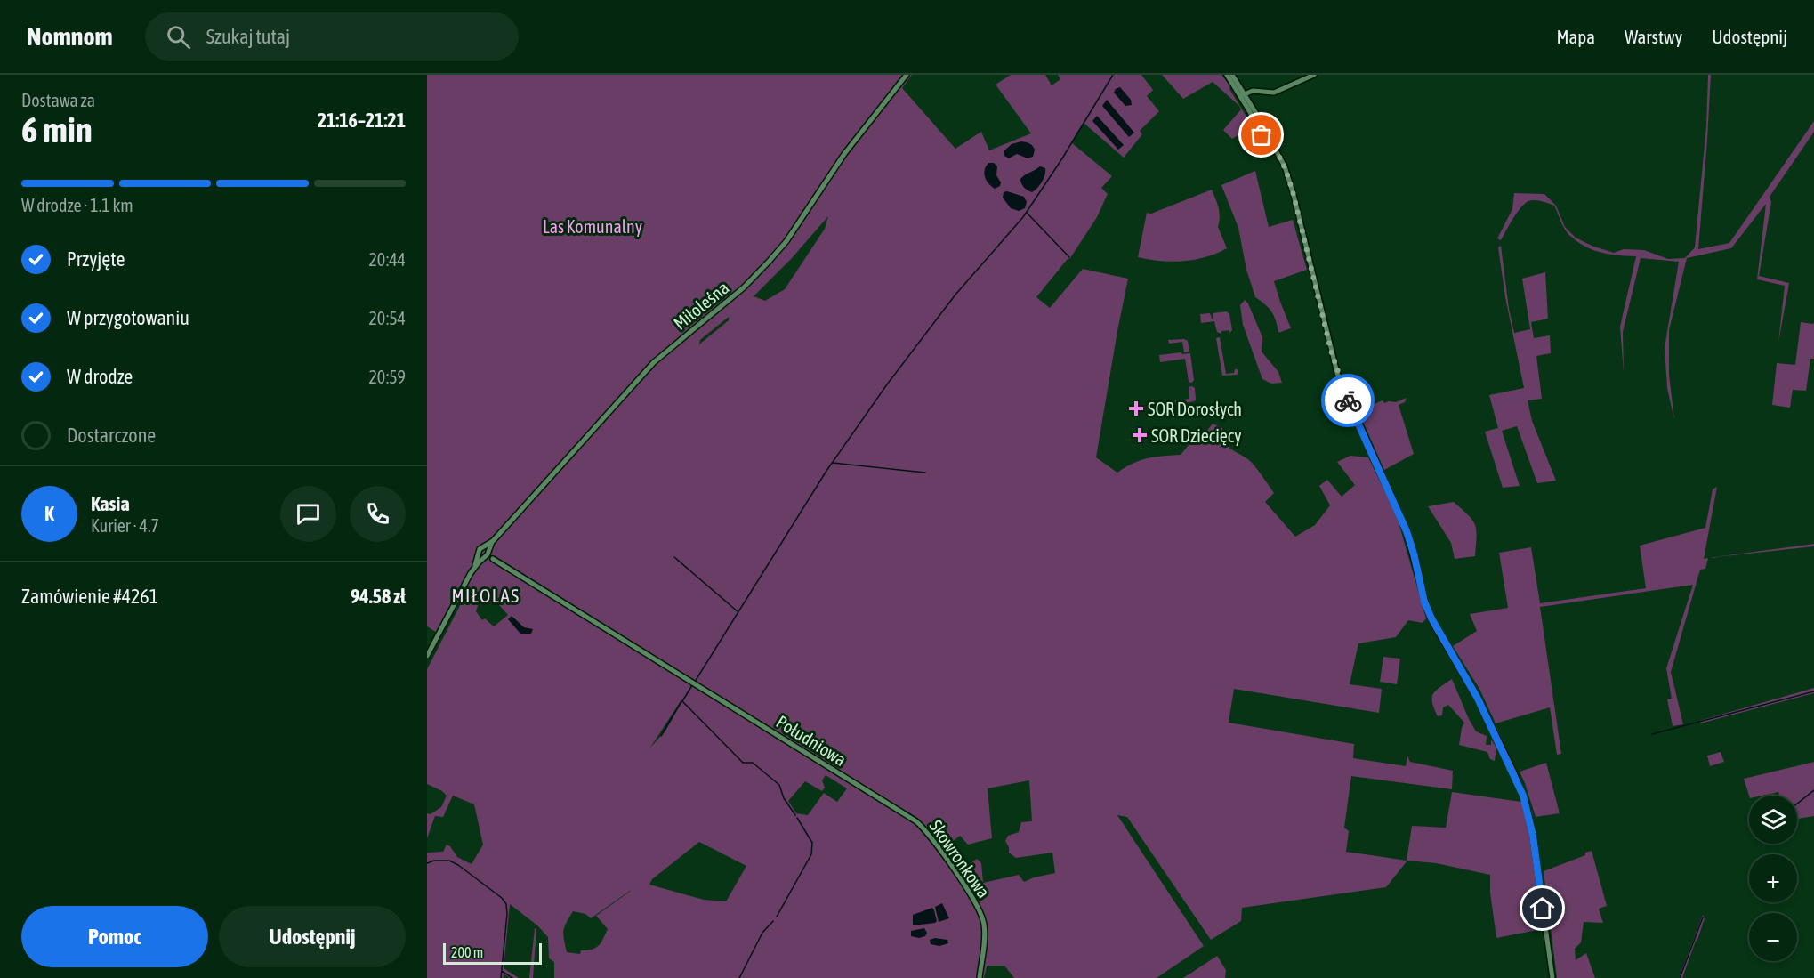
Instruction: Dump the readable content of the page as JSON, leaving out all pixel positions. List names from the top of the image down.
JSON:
{
  "streets": {
    "street": ["Miłoleśna", "Południowa", "Skowronkowa"]
  },
  "crossings": [
    ["Południowa", "Skowronkowa"]
  ],
  "districts": ["MIŁOLAS"],
  "parks": ["Las Komunalny"],
  "places": {
    "health": ["SOR Dorosłych", "SOR Dziecięcy"]
  },
  "scale_bar": "200 m",
  "page": {
    "header": "Nomnom",
    "search": "Szukaj tutaj",
    "nav": ["Mapa", "Warstwy", "Udostępnij"],
    "heading": ["6 min", "Dostawa za", "21:16–21:21"],
    "panel": [
      "Kasia",
      "Kurier · 4.7",
      "Zamówienie #4261",
      "94.58 zł"
    ],
    "bar": "W drodze · 1.1 km",
    "list": [
      ["Przyjęte", "20:44"],
      ["W przygotowaniu", "20:54"],
      ["W drodze", "20:59"],
      "Dostarczone"
    ],
    "round": "K",
    "map_buttons": ["+", "−"],
    "buttons": ["Pomoc", "Udostępnij"],
    "scale": "200 m"
  }
}
